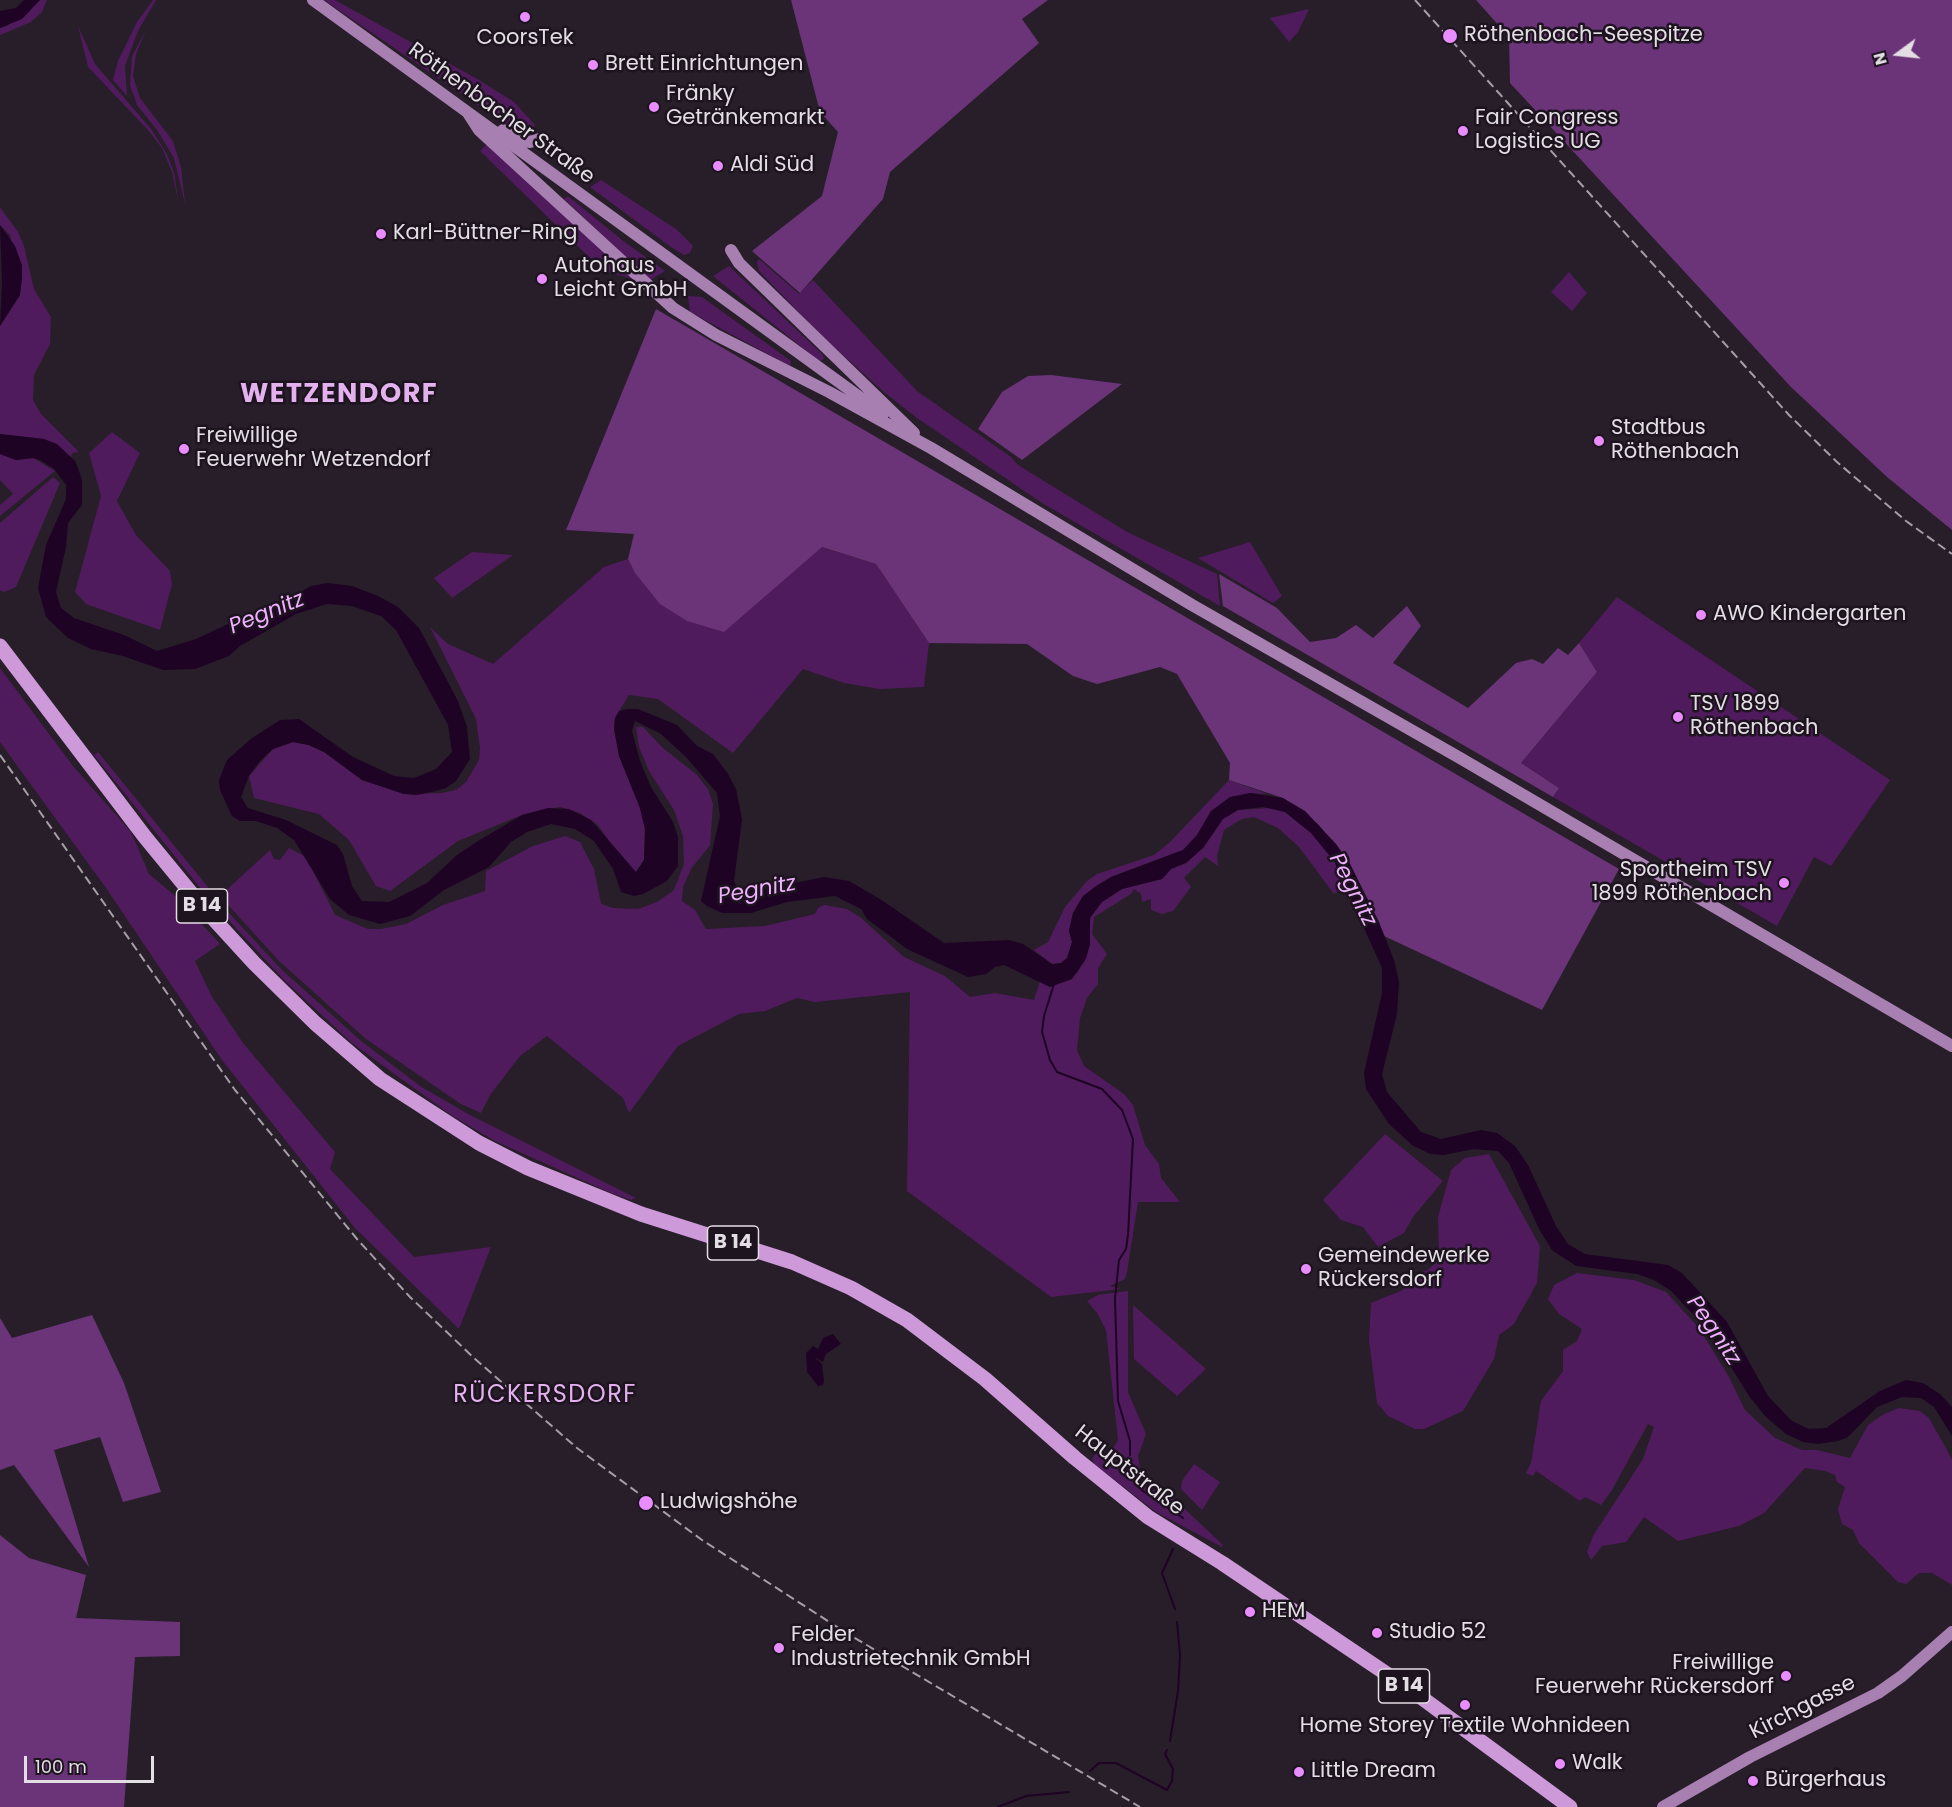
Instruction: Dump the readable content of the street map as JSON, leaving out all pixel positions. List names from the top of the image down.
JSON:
{
  "streets": {
    "main road": [
      "Röthenbacher Straße",
      "B 14",
      "Hauptstraße",
      "Kirchgasse"
    ]
  },
  "districts": ["WETZENDORF", "RÜCKERSDORF"],
  "water": ["Pegnitz"],
  "places": [
    "CoorsTek",
    "Röthenbach-Seespitze",
    "Brett Einrichtungen",
    "Fränky Getränkemarkt",
    "Fair Congress Logistics UG",
    "Aldi Süd",
    "Karl-Büttner-Ring",
    "Autohaus Leicht GmbH",
    "Stadtbus Röthenbach",
    "Freiwillige Feuerwehr Wetzendorf",
    "AWO Kindergarten",
    "TSV 1899 Röthenbach",
    "Sportheim TSV 1899 Röthenbach",
    "Gemeindewerke Rückersdorf",
    "Ludwigshöhe",
    "HEM",
    "Studio 52",
    "Felder Industrietechnik GmbH",
    "Freiwillige Feuerwehr Rückersdorf",
    "Home Storey Textile Wohnideen",
    "Walk",
    "Little Dream",
    "Bürgerhaus"
  ],
  "scale_bar": "100 m",
  "north": "left"
}
